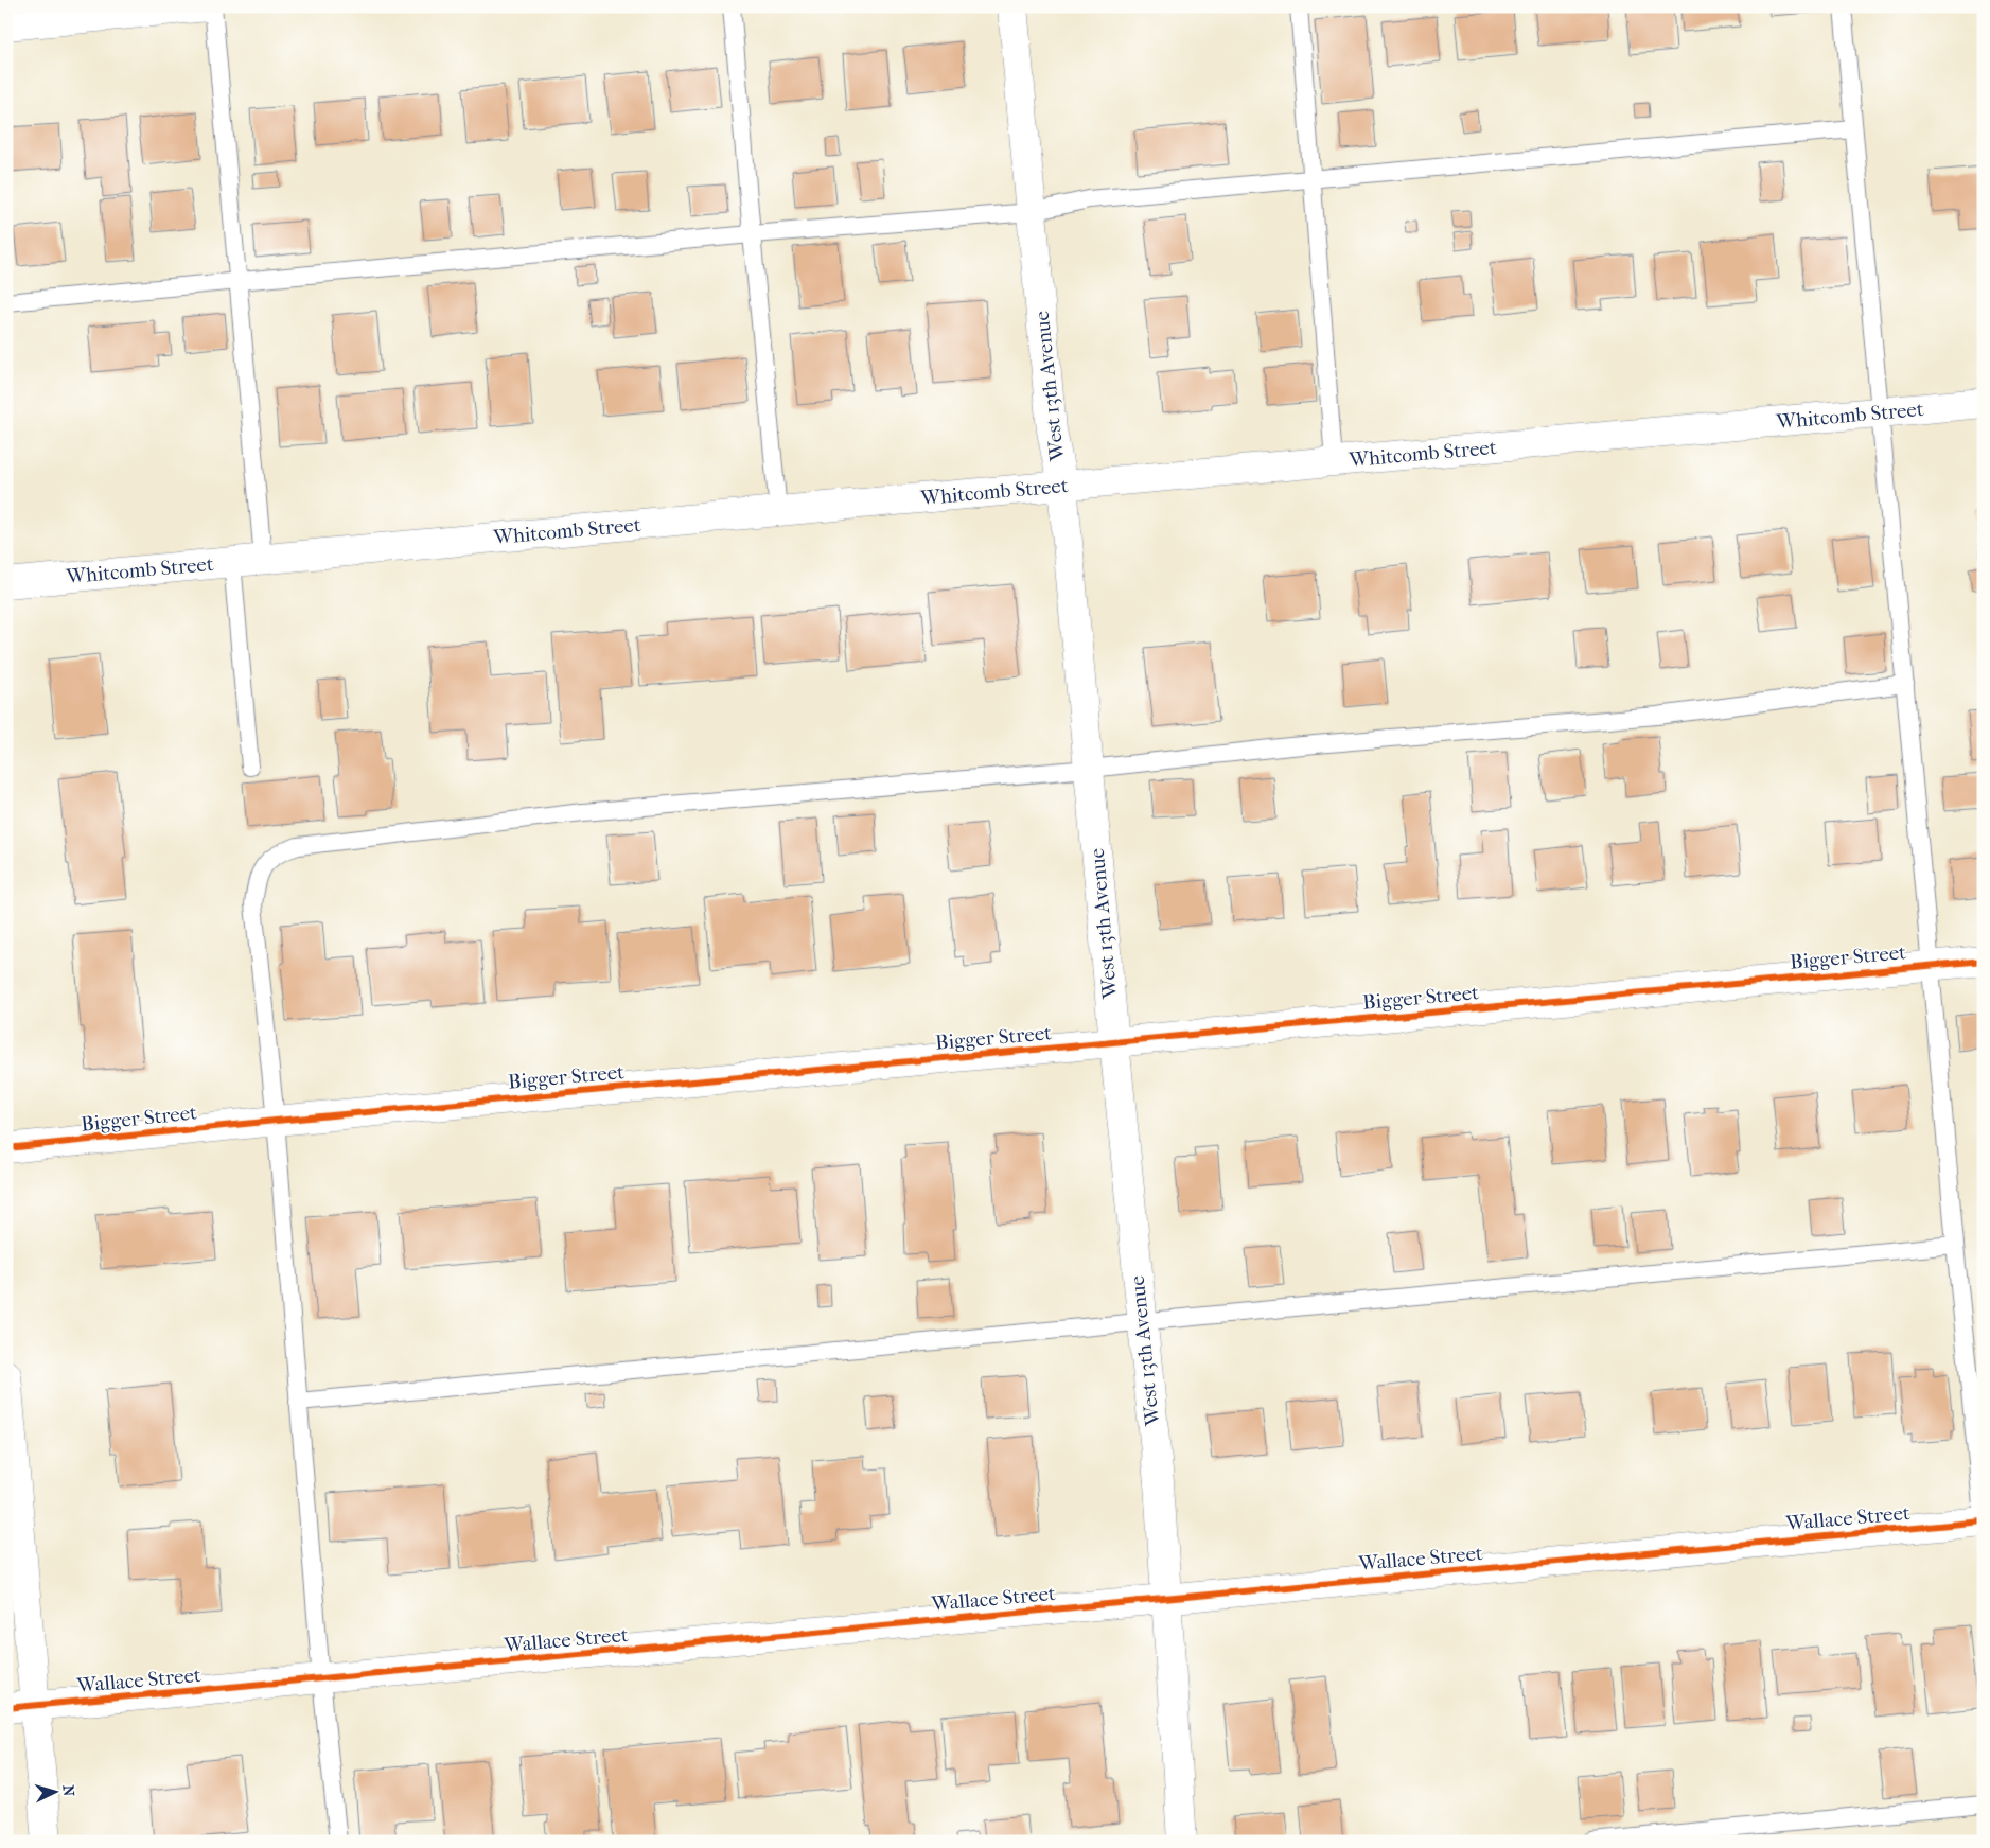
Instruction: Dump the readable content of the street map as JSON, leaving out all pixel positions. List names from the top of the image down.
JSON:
{
  "streets": {
    "street": [
      "West 13th Avenue",
      "Whitcomb Street",
      "Bigger Street",
      "Wallace Street"
    ]
  },
  "crossings": [
    ["West 13th Avenue", "Whitcomb Street"],
    ["West 13th Avenue", "Bigger Street"],
    ["West 13th Avenue", "Wallace Street"]
  ],
  "north": "right"
}
